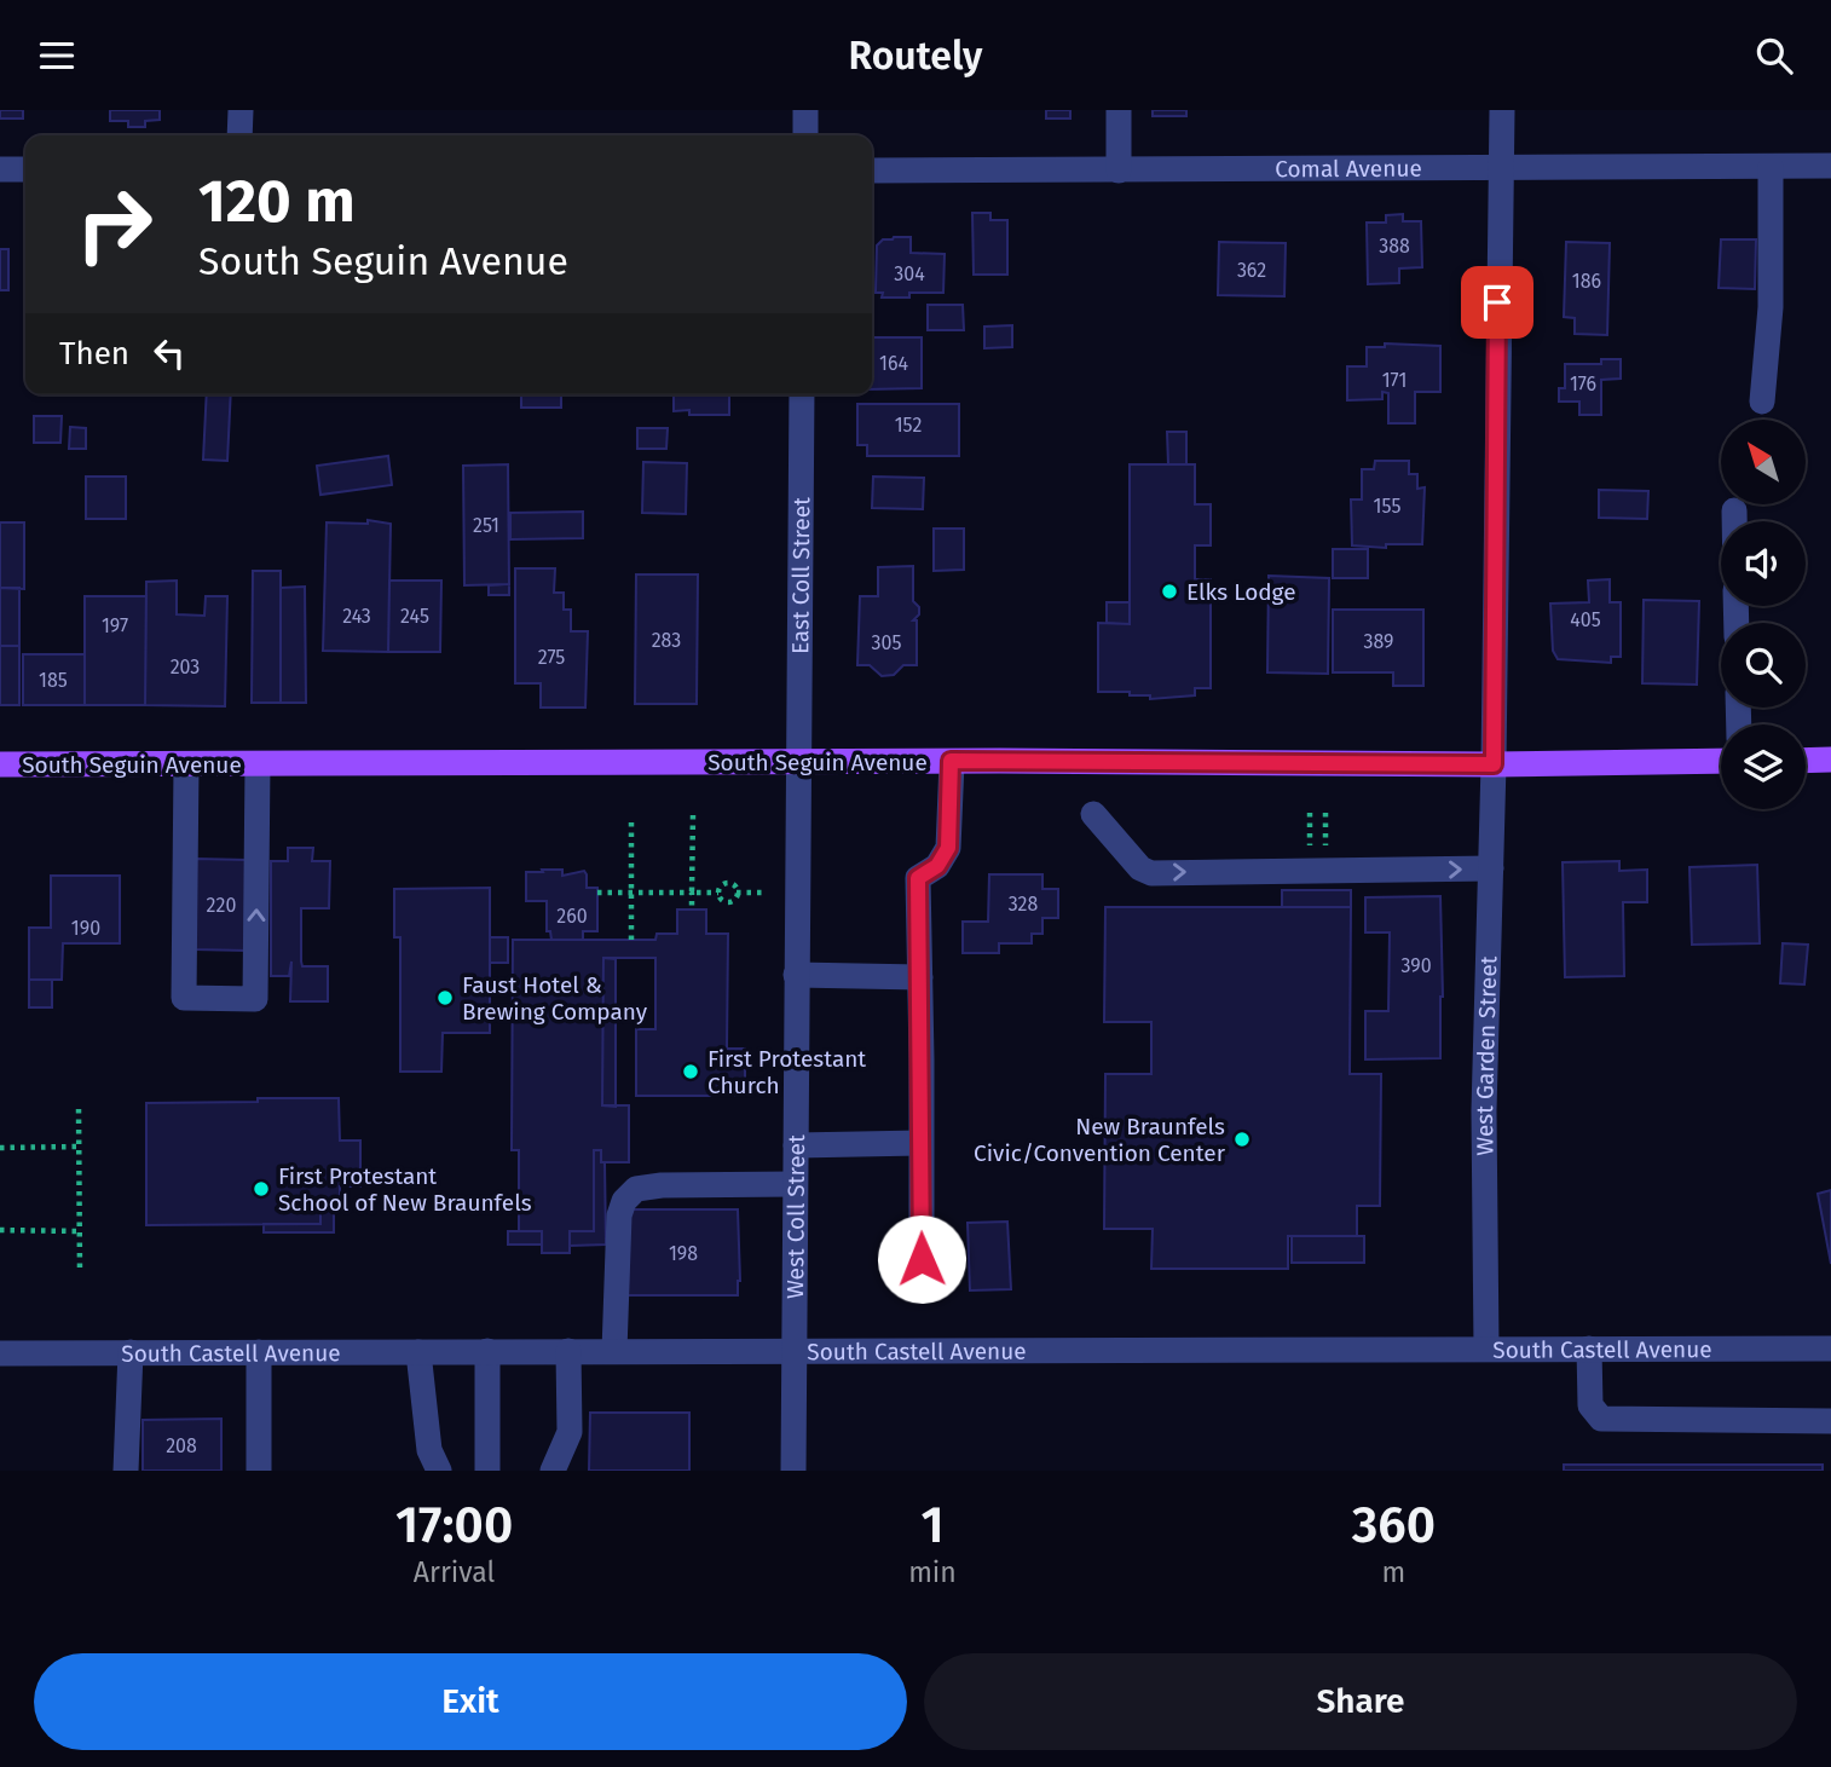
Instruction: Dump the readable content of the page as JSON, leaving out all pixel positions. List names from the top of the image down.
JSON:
{
  "streets": {
    "main road": ["South Seguin Avenue"],
    "street": [
      "Comal Avenue",
      "East Coll Street",
      "West Garden Street",
      "West Coll Street",
      "South Castell Avenue"
    ]
  },
  "crossings": [
    ["Comal Avenue", "West Garden Street"],
    ["East Coll Street", "South Seguin Avenue"],
    ["East Coll Street", "West Coll Street"],
    ["South Seguin Avenue", "West Garden Street"],
    ["South Seguin Avenue", "West Coll Street"],
    ["West Garden Street", "South Castell Avenue"],
    ["West Coll Street", "South Castell Avenue"]
  ],
  "places": [
    "Elks Lodge",
    "Faust Hotel & Brewing Company",
    "First Protestant Church",
    "New Braunfels Civic/Convention Center",
    "First Protestant School of New Braunfels"
  ],
  "house_numbers": [
    "388",
    "362",
    "304",
    "186",
    "164",
    "171",
    "176",
    "152",
    "155",
    "251",
    "243",
    "245",
    "405",
    "197",
    "283",
    "389",
    "305",
    "275",
    "203",
    "185",
    "328",
    "220",
    "260",
    "190",
    "390",
    "198",
    "208"
  ],
  "north": "top left",
  "page": {
    "header": "Routely",
    "turn": ["120 m", "South Seguin Avenue"],
    "then": "Then",
    "eta": [
      "17:00",
      "Arrival",
      "1",
      "min",
      "360",
      "m"
    ],
    "buttons": ["Exit", "Share"]
  }
}
